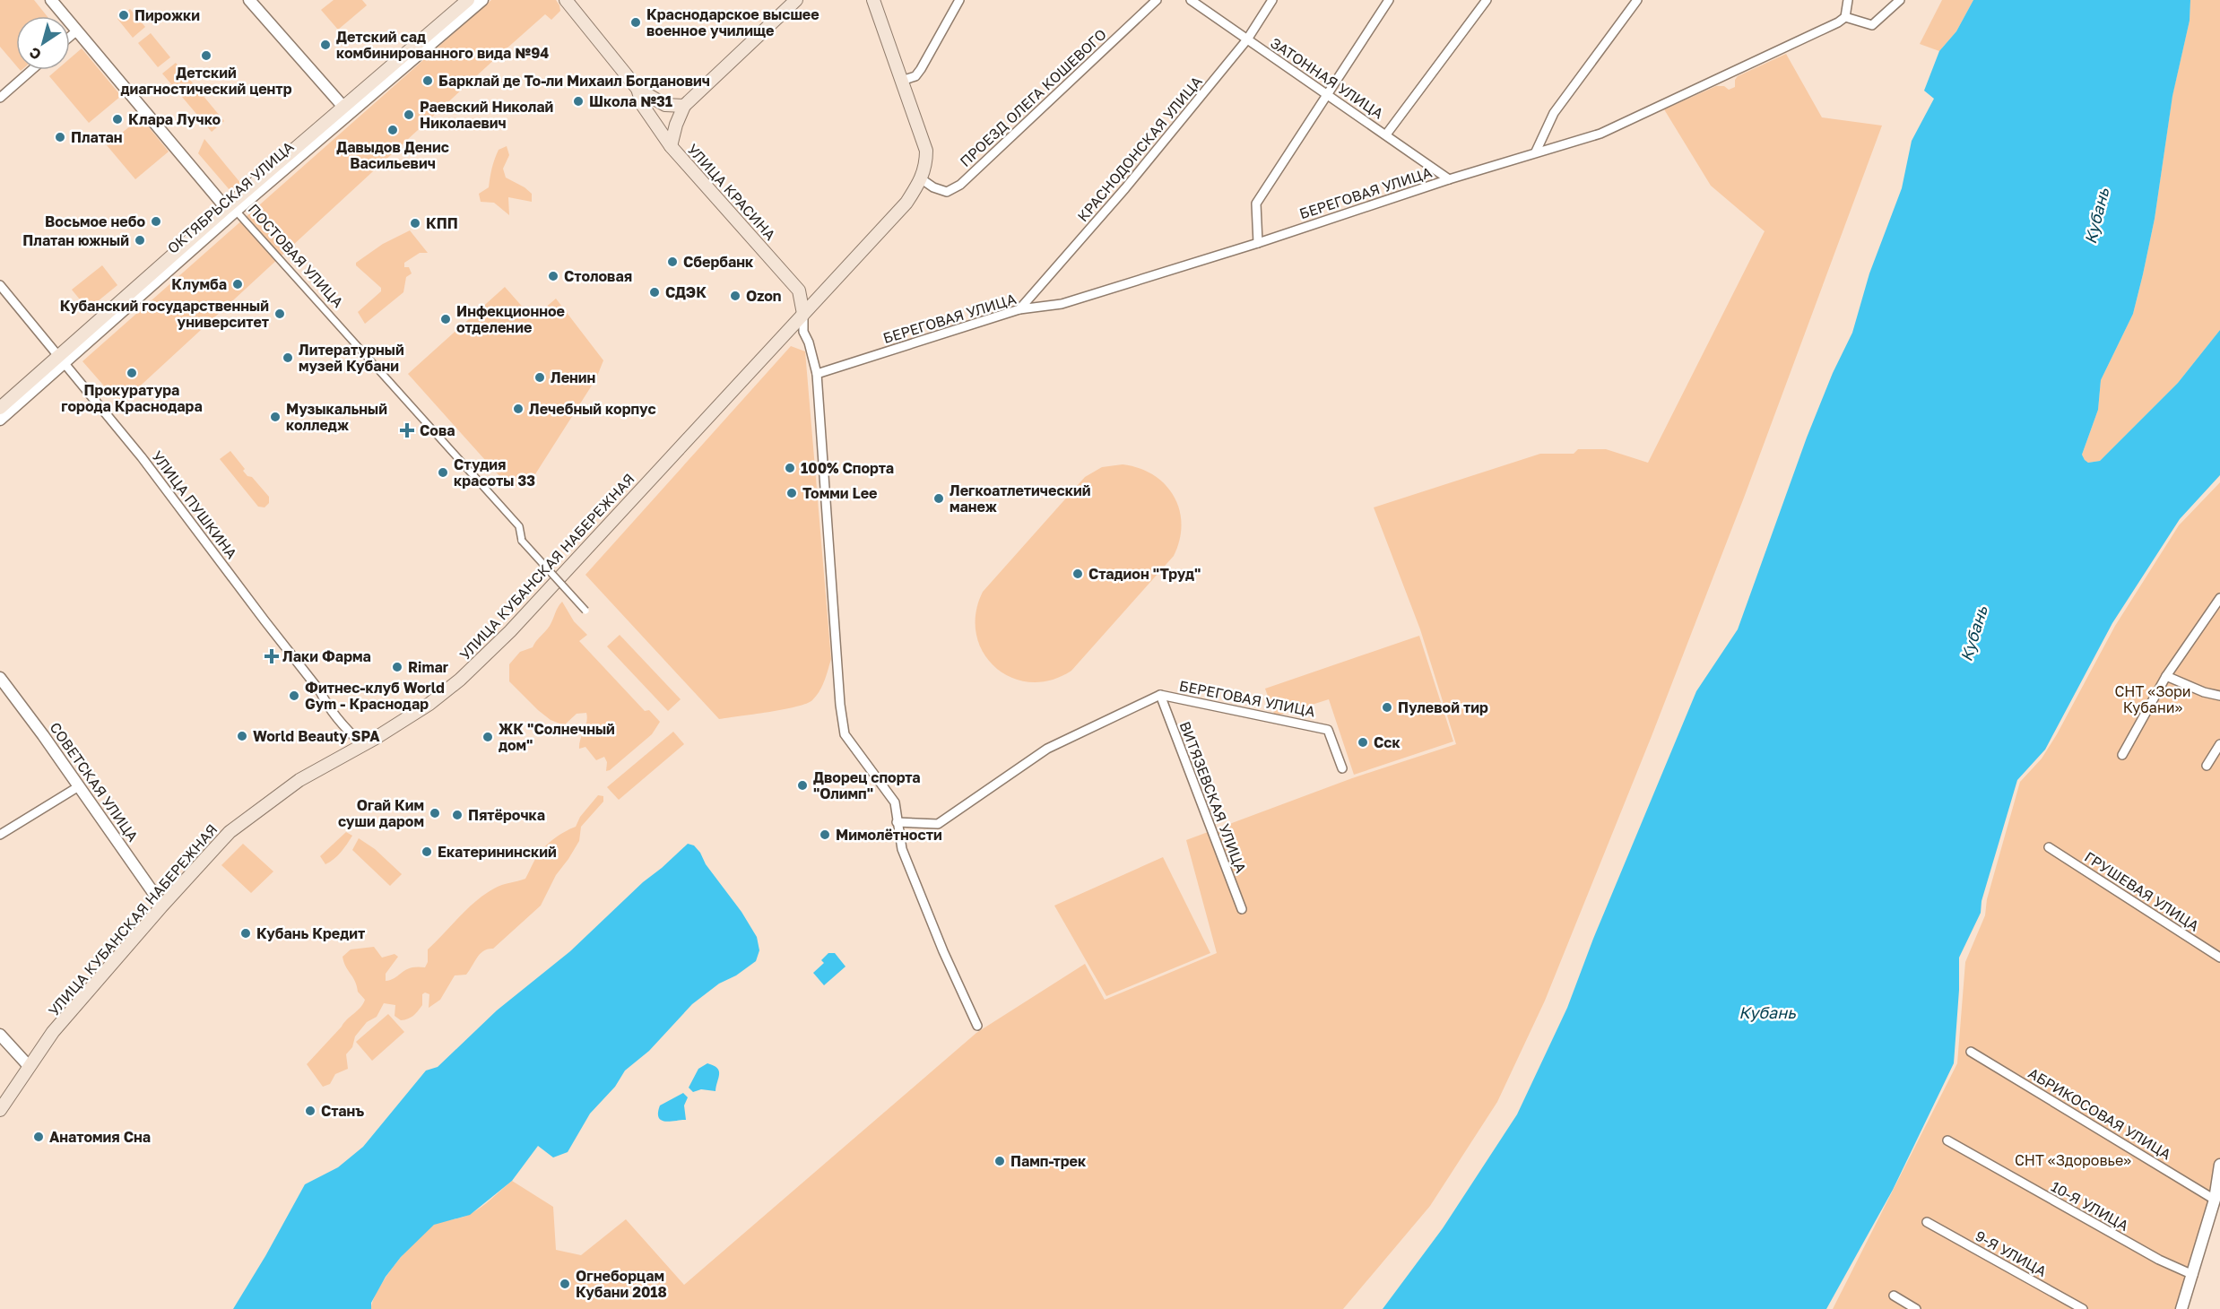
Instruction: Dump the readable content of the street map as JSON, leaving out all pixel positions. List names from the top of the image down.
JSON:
{
  "streets": {
    "main road": ["УЛИЦА КРАСИНА", "ОКТЯБРЬСКАЯ УЛИЦА", "УЛИЦА КУБАНСКАЯ НАБЕРЕЖНАЯ"],
    "street": [
      "ЗАТОННАЯ УЛИЦА",
      "ПРОЕЗД ОЛЕГА КОШЕВОГО",
      "КРАСНОДОНСКАЯ УЛИЦА",
      "БЕРЕГОВАЯ УЛИЦА",
      "ПОСТОВАЯ УЛИЦА",
      "УЛИЦА ПУШКИНА",
      "СОВЕТСКАЯ УЛИЦА",
      "ВИТЯЗЕВСКАЯ УЛИЦА",
      "ГРУШЕВАЯ УЛИЦА",
      "АБРИКОСОВАЯ УЛИЦА",
      "10-Я УЛИЦА",
      "9-Я УЛИЦА"
    ]
  },
  "crossings": [
    ["ЗАТОННАЯ УЛИЦА", "КРАСНОДОНСКАЯ УЛИЦА"],
    ["ЗАТОННАЯ УЛИЦА", "БЕРЕГОВАЯ УЛИЦА"],
    ["ПРОЕЗД ОЛЕГА КОШЕВОГО", "УЛИЦА КУБАНСКАЯ НАБЕРЕЖНАЯ"],
    ["КРАСНОДОНСКАЯ УЛИЦА", "БЕРЕГОВАЯ УЛИЦА"],
    ["УЛИЦА КРАСИНА", "УЛИЦА КУБАНСКАЯ НАБЕРЕЖНАЯ"],
    ["БЕРЕГОВАЯ УЛИЦА", "ВИТЯЗЕВСКАЯ УЛИЦА"],
    ["ОКТЯБРЬСКАЯ УЛИЦА", "ПОСТОВАЯ УЛИЦА"],
    ["ОКТЯБРЬСКАЯ УЛИЦА", "УЛИЦА ПУШКИНА"],
    ["УЛИЦА ПУШКИНА", "УЛИЦА КУБАНСКАЯ НАБЕРЕЖНАЯ"],
    ["УЛИЦА КУБАНСКАЯ НАБЕРЕЖНАЯ", "СОВЕТСКАЯ УЛИЦА"]
  ],
  "water": ["Кубань"],
  "parks": ["СНТ «Зори Кубани»", "СНТ «Здоровье»"],
  "places": {
    "other": [
      "Пирожки",
      "Краснодарское высшее военное училище",
      "Детский сад комбинированного вида №94",
      "Детский диагностический центр",
      "Барклай де То-ли Михаил Богданович",
      "Школа №31",
      "Раевский Николай Николаевич",
      "Клара Лучко",
      "Давыдов Денис Васильевич",
      "Платан",
      "Восьмое небо",
      "КПП",
      "Платан южный",
      "Сбербанк",
      "Столовая",
      "Клумба",
      "СДЭК",
      "Ozon",
      "Кубанский государственный университет",
      "Инфекционное отделение",
      "Литературный музей Кубани",
      "Прокуратура города Краснодара",
      "Ленин",
      "Лечебный корпус",
      "Музыкальный колледж",
      "100% Спорта",
      "Студия красоты 33",
      "Томми Lee",
      "Легкоатлетический манеж",
      "Стадион \"Труд\"",
      "Rimar",
      "Фитнес-клуб World Gym - Краснодар",
      "Пулевой тир",
      "World Beauty SPA",
      "ЖК \"Солнечный дом\"",
      "Сск",
      "Дворец спорта \"Олимп\"",
      "Огай Ким суши даром",
      "Пятёрочка",
      "Мимолётности",
      "Екатерининский",
      "Кубань Кредит",
      "Станъ",
      "Анатомия Сна",
      "Памп-трек",
      "Огнеборцам Кубани 2018"
    ],
    "health": ["Сова", "Лаки Фарма"]
  },
  "north": "bottom left"
}
